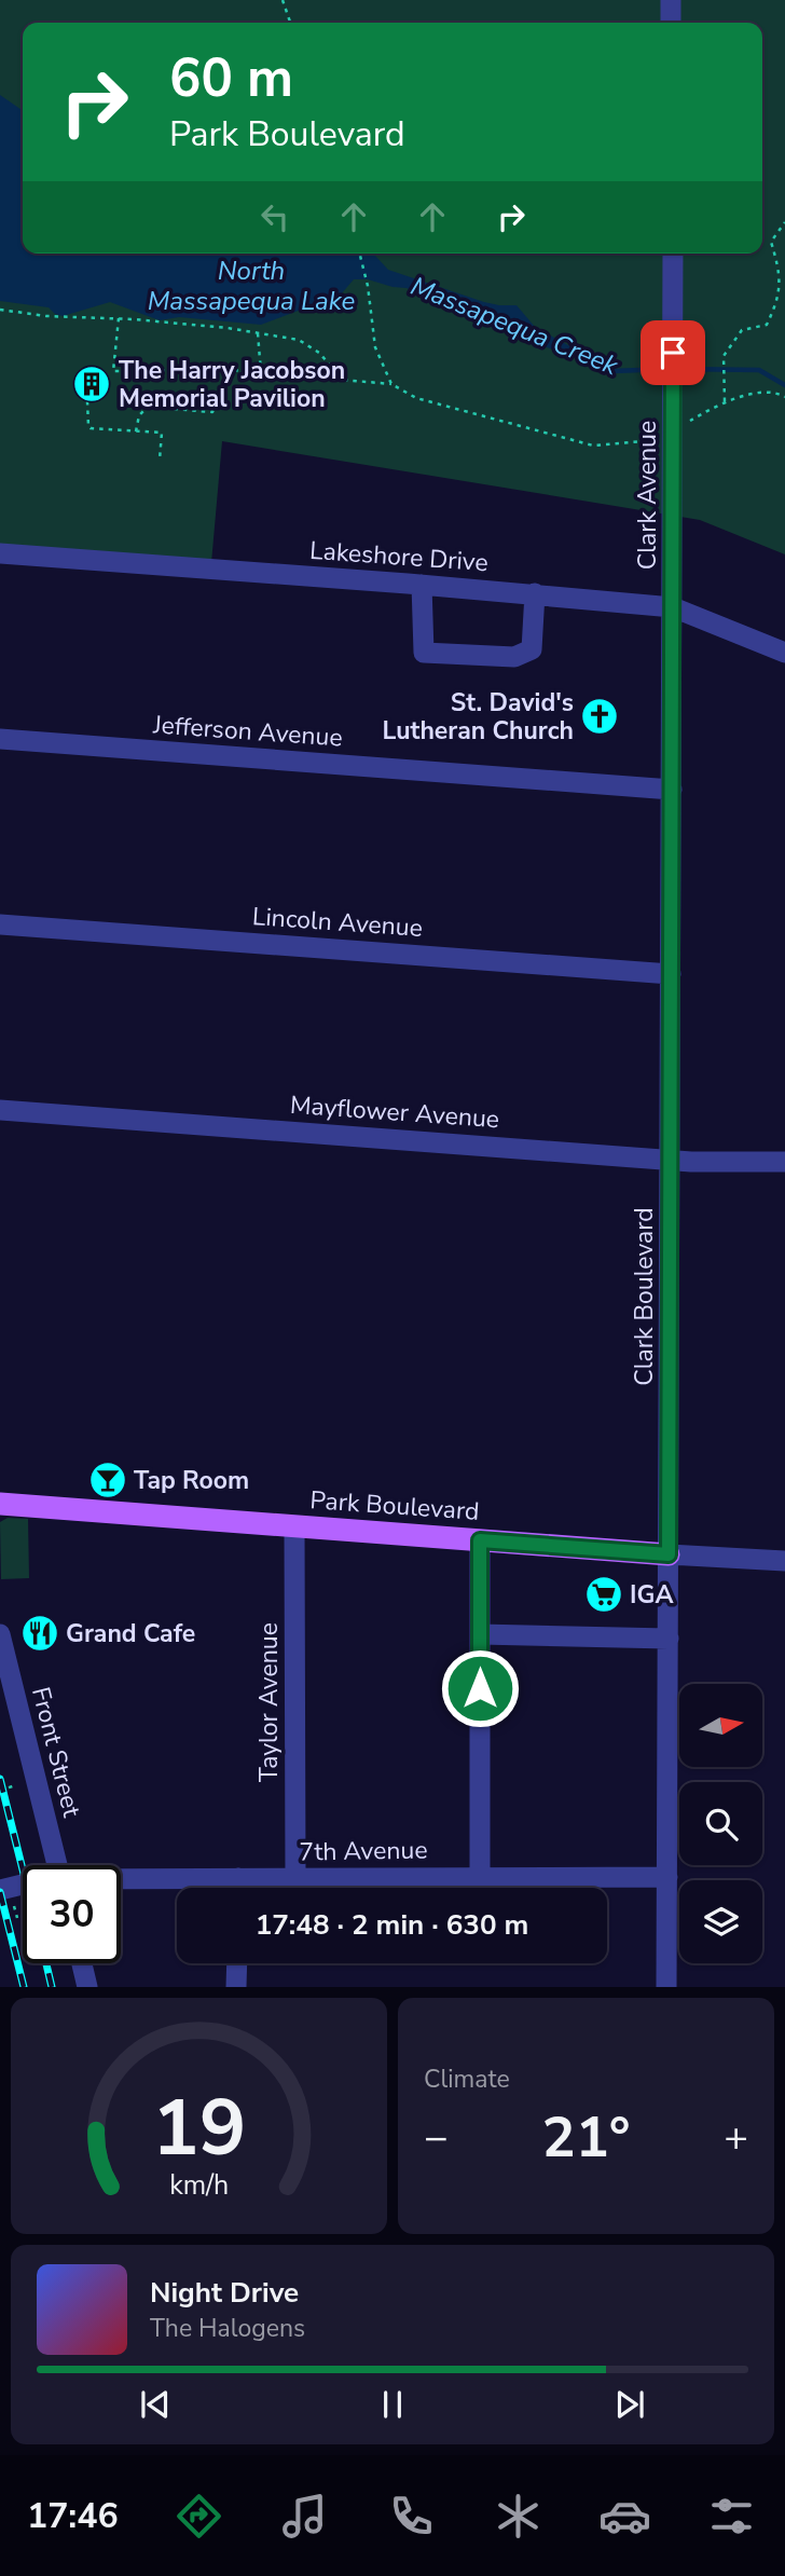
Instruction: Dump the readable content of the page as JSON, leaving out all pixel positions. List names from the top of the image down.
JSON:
{
  "streets": {
    "main road": ["Park Boulevard"],
    "street": [
      "Clark Avenue",
      "Lakeshore Drive",
      "Jefferson Avenue",
      "Lincoln Avenue",
      "Mayflower Avenue",
      "Clark Boulevard",
      "Taylor Avenue",
      "Front Street",
      "7th Avenue"
    ]
  },
  "crossings": [
    ["Clark Avenue", "Lakeshore Drive"],
    ["Clark Avenue", "Clark Boulevard"],
    ["Lakeshore Drive", "Clark Boulevard"],
    ["Jefferson Avenue", "Clark Boulevard"],
    ["Lincoln Avenue", "Clark Boulevard"],
    ["Mayflower Avenue", "Clark Boulevard"],
    ["Clark Boulevard", "Park Boulevard"],
    ["Clark Boulevard", "7th Avenue"],
    ["Park Boulevard", "Taylor Avenue"],
    ["Taylor Avenue", "7th Avenue"]
  ],
  "water": ["North Massapequa Lake", "Massapequa Creek"],
  "places": {
    "building": ["The Harry Jacobson Memorial Pavilion"],
    "church": ["St. David's Lutheran Church"],
    "bar": ["Tap Room"],
    "supermarket": ["IGA"],
    "restaurant": ["Grand Cafe"]
  },
  "north": "right",
  "page": {
    "turn": ["60 m", "Park Boulevard"],
    "limit": "30",
    "trip": "17:48 · 2 min · 630 m",
    "tile": "Climate",
    "heat": ["−", "21°", "+"],
    "song": ["Night Drive", "The Halogens"],
    "tabs": "17:46",
    "gauge": ["19", "km/h"]
  }
}
